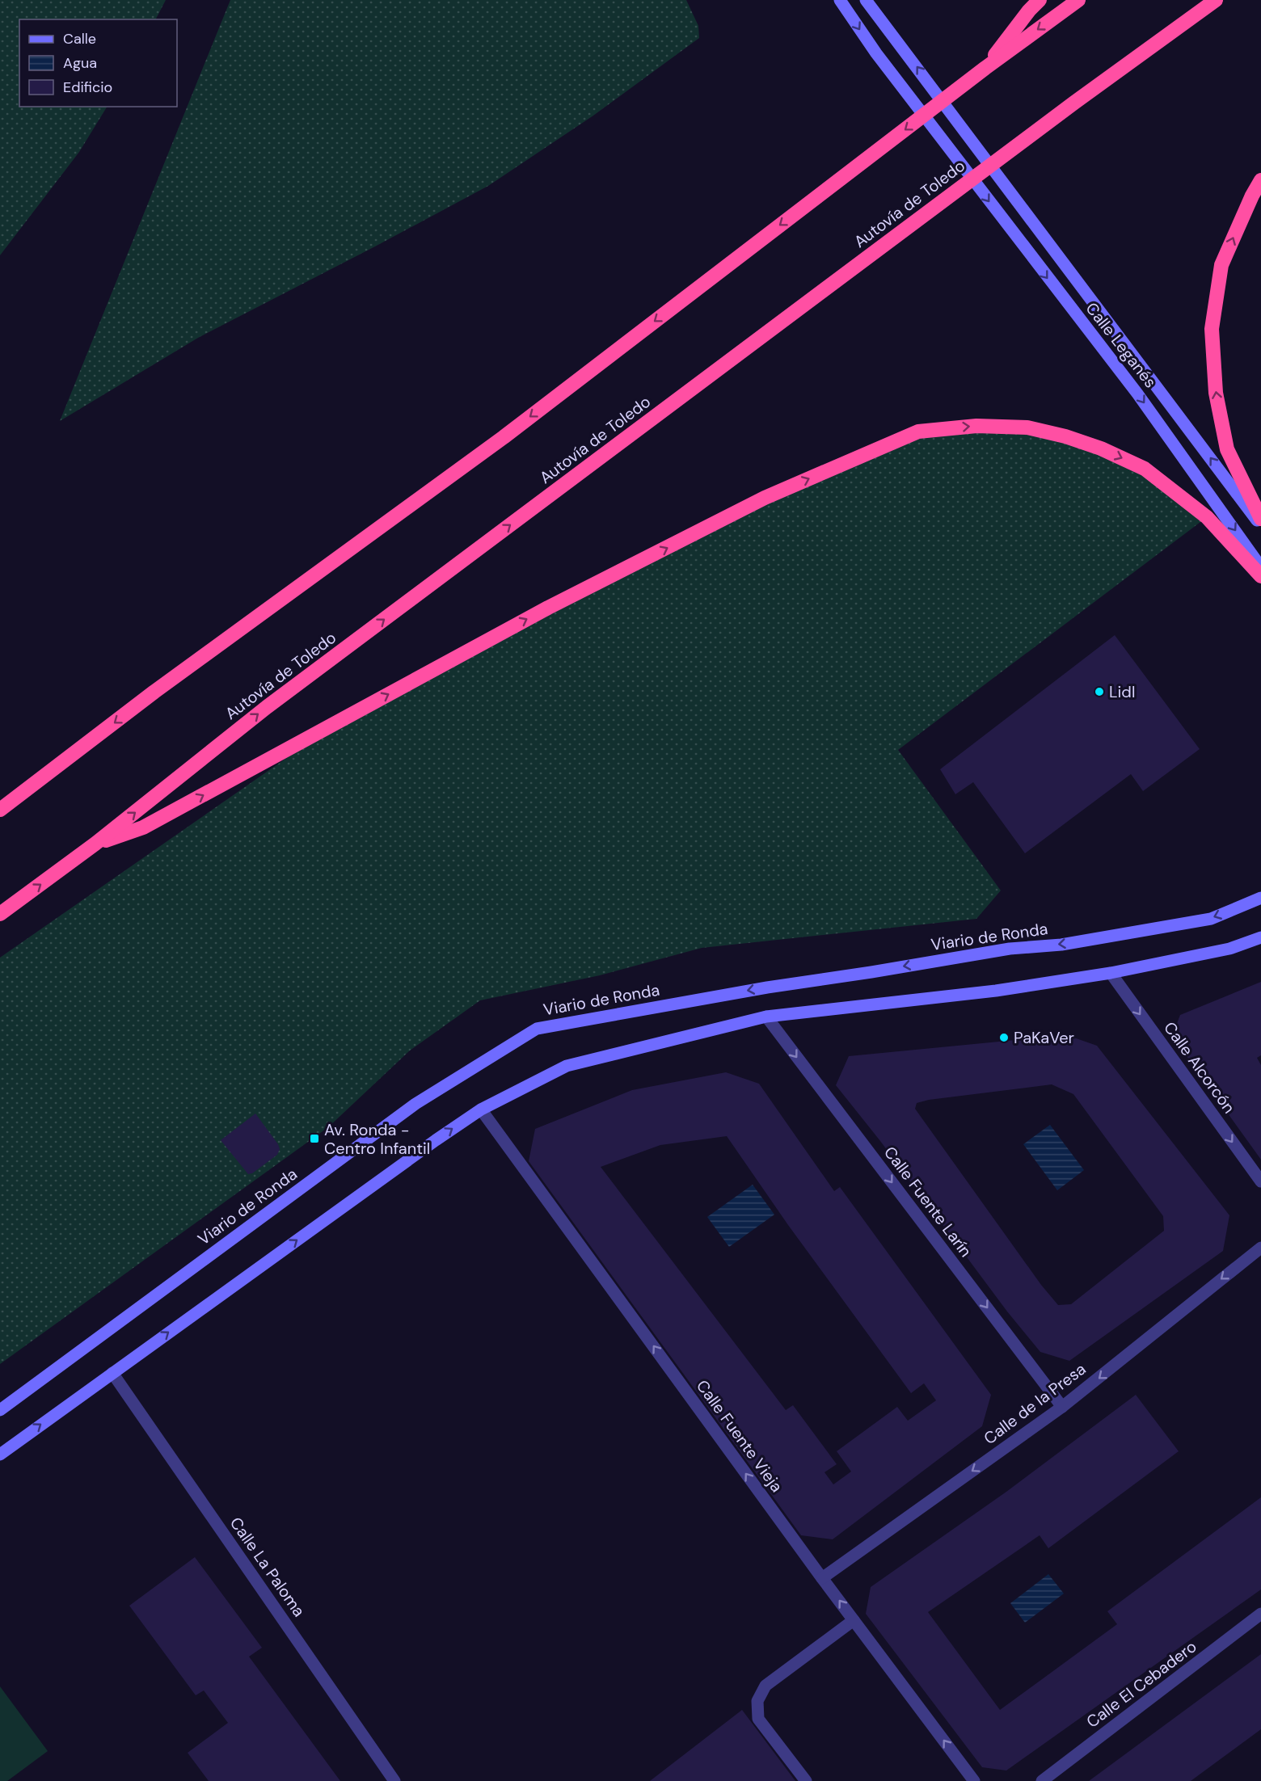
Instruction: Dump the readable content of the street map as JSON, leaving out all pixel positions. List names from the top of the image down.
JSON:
{
  "streets": {
    "highway": ["Autovía de Toledo"],
    "main road": ["Calle Leganés", "Viario de Ronda"],
    "street": [
      "Calle Alcorcón",
      "Calle Fuente Larín",
      "Calle de la Presa",
      "Calle Fuente Vieja",
      "Calle La Paloma",
      "Calle El Cebadero"
    ]
  },
  "crossings": [
    ["Calle Fuente Larín", "Calle de la Presa"],
    ["Calle de la Presa", "Calle Fuente Vieja"]
  ],
  "one_way": [
    "Calle Alcorcón",
    "Calle Fuente Larín",
    "Calle de la Presa",
    "Calle Fuente Vieja"
  ],
  "places": {
    "other": ["Lidl", "PaKaVer"],
    "transit": ["Av. Ronda - Centro Infantil"]
  },
  "legend": ["Calle", "Agua", "Edificio"]
}
